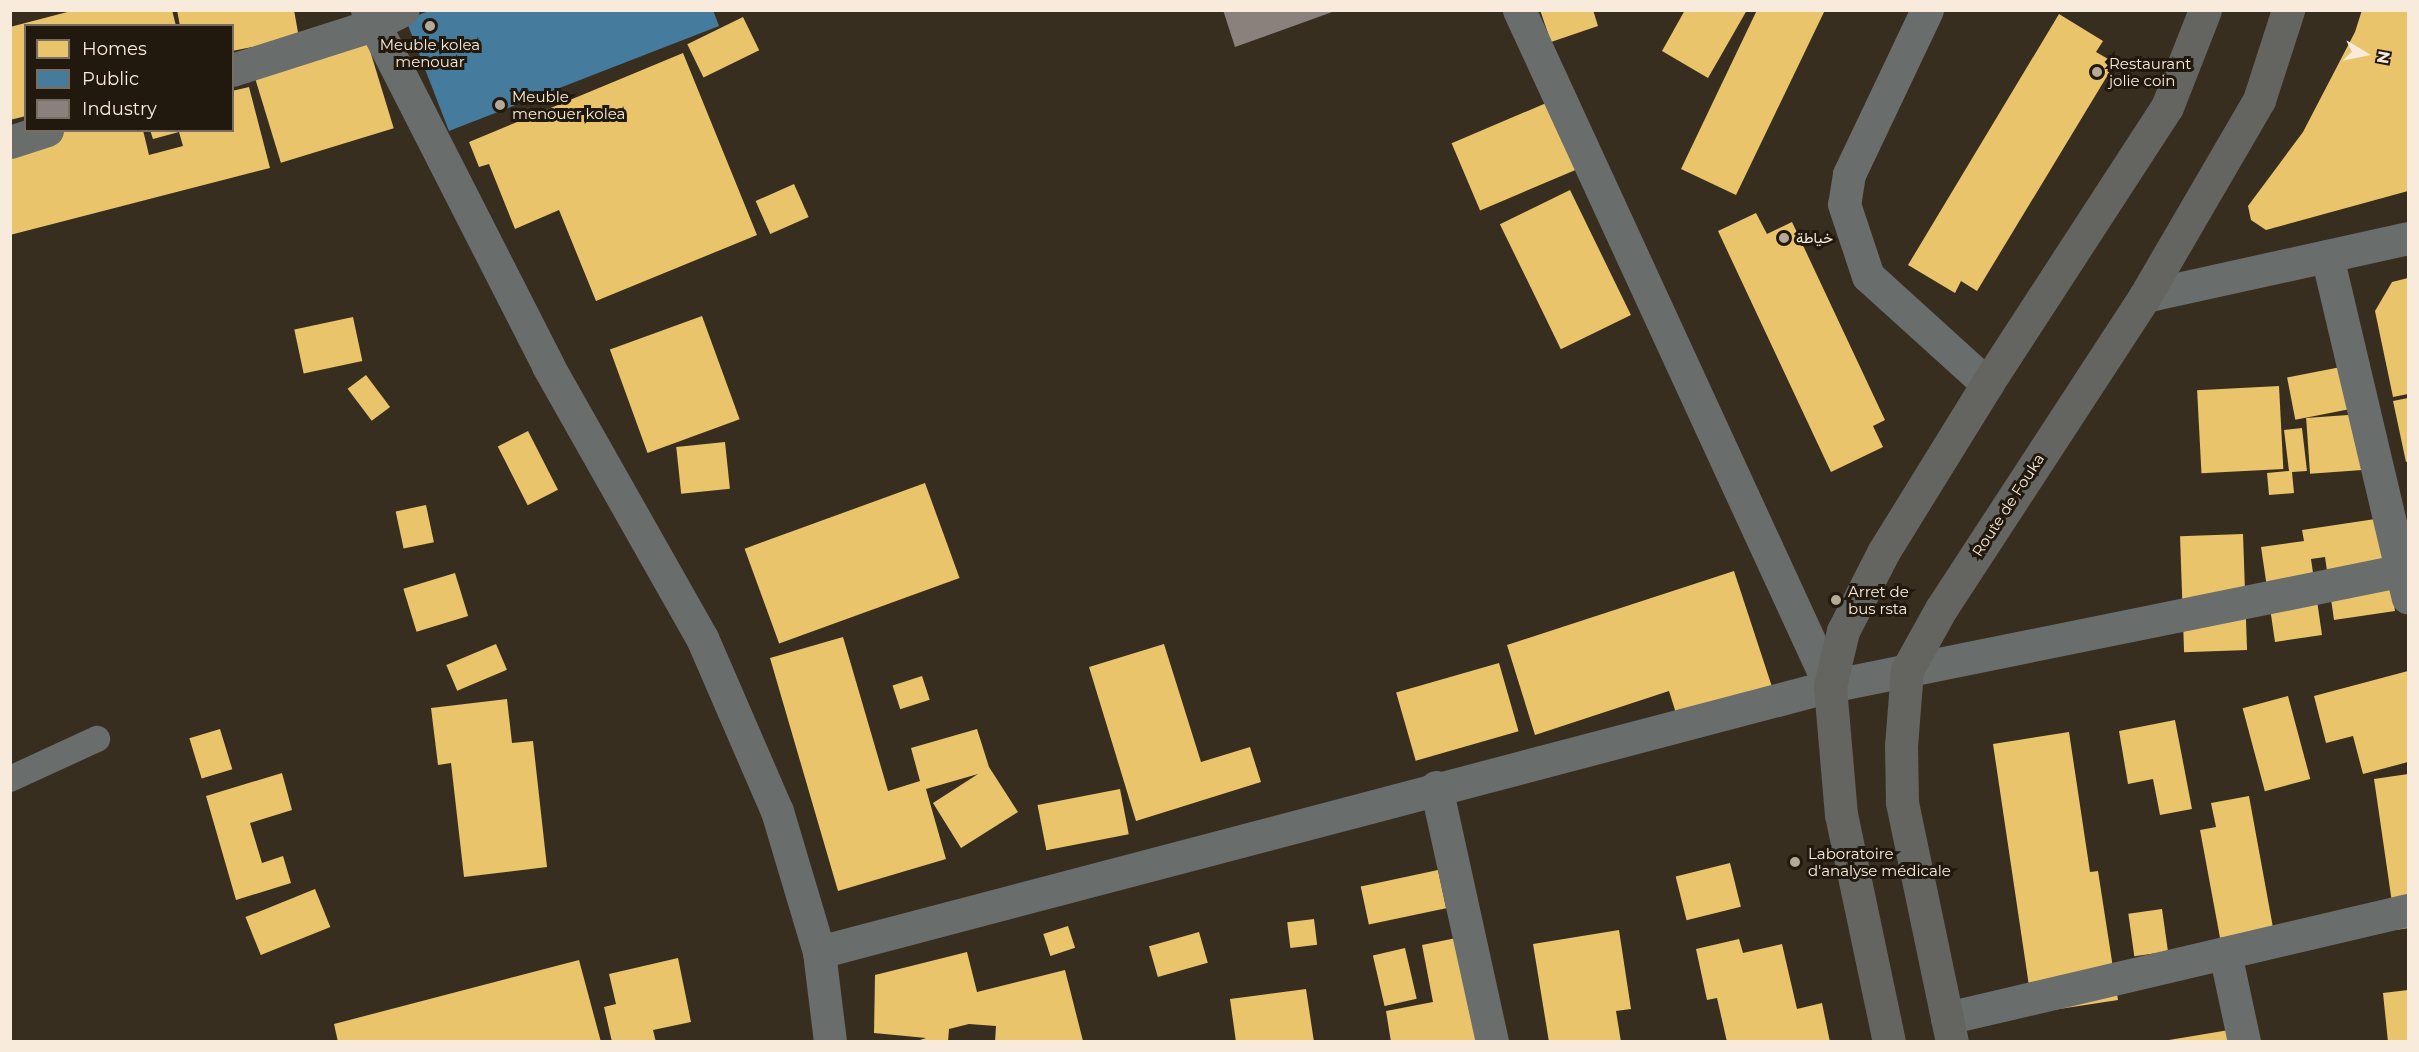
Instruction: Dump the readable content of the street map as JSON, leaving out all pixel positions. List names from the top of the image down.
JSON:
{
  "streets": {
    "main road": ["Route de Fouka"]
  },
  "places": [
    "Meuble kolea menouar",
    "Restaurant jolie coin",
    "Meuble menouer kolea",
    "خياطة",
    "Arret de bus rsta",
    "Laboratoire d'analyse médicale"
  ],
  "legend": ["Homes", "Public", "Industry"],
  "north": "right"
}
